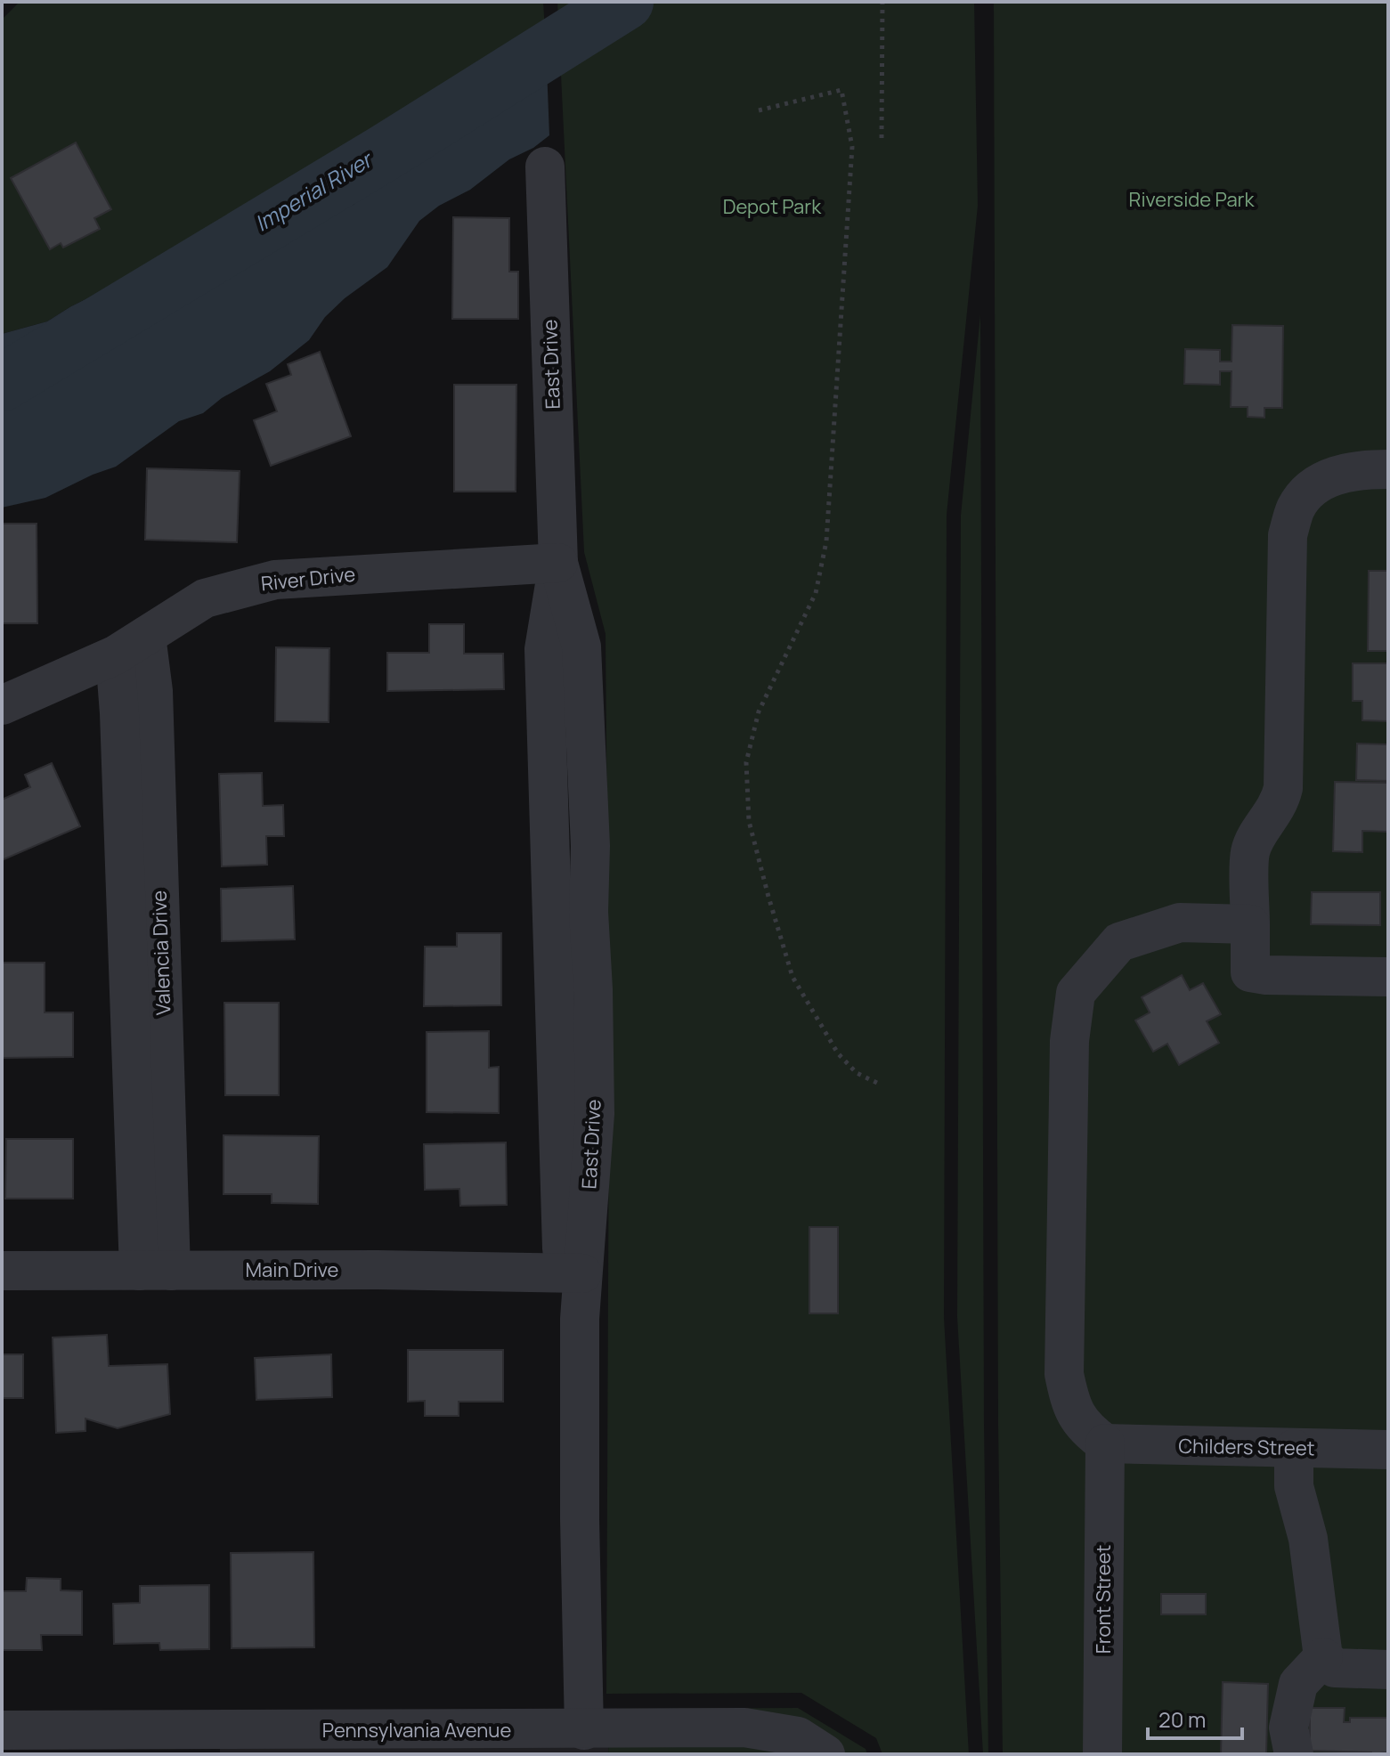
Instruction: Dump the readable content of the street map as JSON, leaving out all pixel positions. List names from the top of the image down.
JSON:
{
  "streets": {
    "street": [
      "East Drive",
      "River Drive",
      "Valencia Drive",
      "Main Drive",
      "Childers Street",
      "Front Street",
      "Pennsylvania Avenue"
    ]
  },
  "crossings": [
    ["East Drive", "River Drive"],
    ["East Drive", "Main Drive"],
    ["East Drive", "Pennsylvania Avenue"],
    ["River Drive", "Valencia Drive"],
    ["Valencia Drive", "Main Drive"],
    ["Childers Street", "Front Street"]
  ],
  "water": ["Imperial River"],
  "parks": ["Riverside Park", "Depot Park"],
  "scale_bar": "20 m"
}
